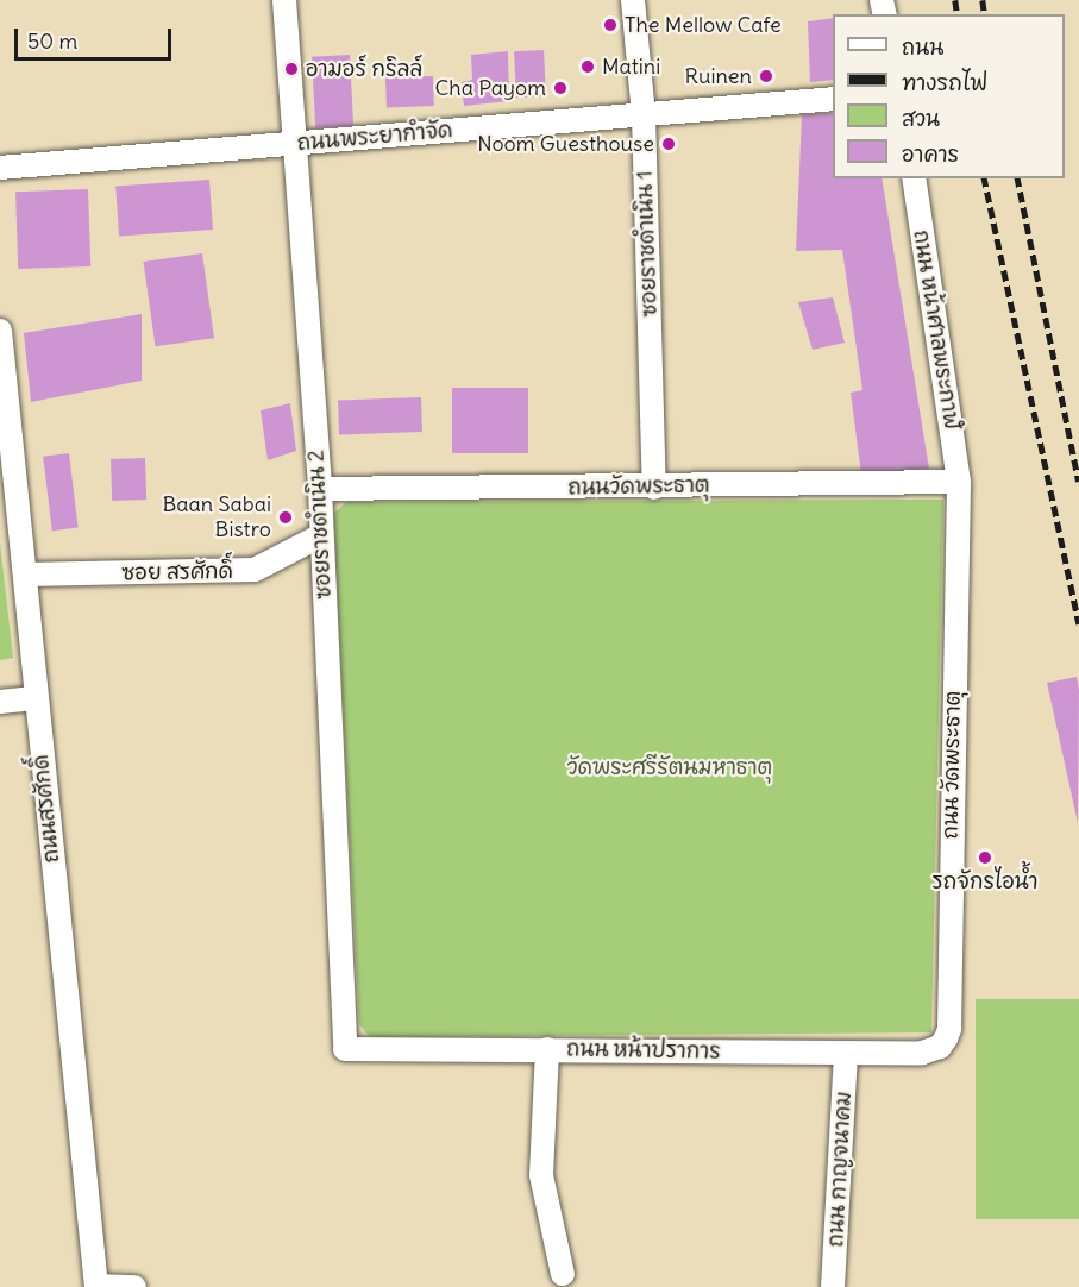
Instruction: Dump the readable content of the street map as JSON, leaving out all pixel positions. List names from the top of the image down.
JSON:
{
  "streets": {
    "street": [
      "ถนนพระยากำจัด",
      "ซอยราชดำเนิน 1",
      "ถนน หน้าศาลพระกาฬ",
      "ถนนวัดพระธาตุ",
      "ซอยราชดำเนิน 2",
      "ซอย สรศักดิ์",
      "ถนน วัดพระธาตุ",
      "ถนนสรศักดิ์",
      "ถนน หน้าปราการ",
      "ถนน กาญจนาคม"
    ]
  },
  "crossings": [
    ["ถนนพระยากำจัด", "ซอยราชดำเนิน 1"],
    ["ถนนพระยากำจัด", "ซอยราชดำเนิน 2"],
    ["ซอยราชดำเนิน 1", "ถนนวัดพระธาตุ"],
    ["ถนน หน้าศาลพระกาฬ", "ถนนวัดพระธาตุ"],
    ["ถนน หน้าศาลพระกาฬ", "ถนน วัดพระธาตุ"],
    ["ถนนวัดพระธาตุ", "ซอยราชดำเนิน 2"],
    ["ถนนวัดพระธาตุ", "ถนน วัดพระธาตุ"],
    ["ซอยราชดำเนิน 2", "ซอย สรศักดิ์"],
    ["ซอยราชดำเนิน 2", "ถนน หน้าปราการ"],
    ["ซอย สรศักดิ์", "ถนนสรศักดิ์"],
    ["ถนน วัดพระธาตุ", "ถนน หน้าปราการ"],
    ["ถนน หน้าปราการ", "ถนน กาญจนาคม"]
  ],
  "parks": ["วัดพระศรีรัตนมหาธาตุ"],
  "places": [
    "The Mellow Cafe",
    "Matini",
    "อามอร์ กริลล์",
    "Ruinen",
    "Cha Payom",
    "Noom Guesthouse",
    "Baan Sabai Bistro",
    "รถจักรไอน้ำ"
  ],
  "legend": [
    "ถนน",
    "ทางรถไฟ",
    "สวน",
    "อาคาร"
  ],
  "scale_bar": "50 m"
}
